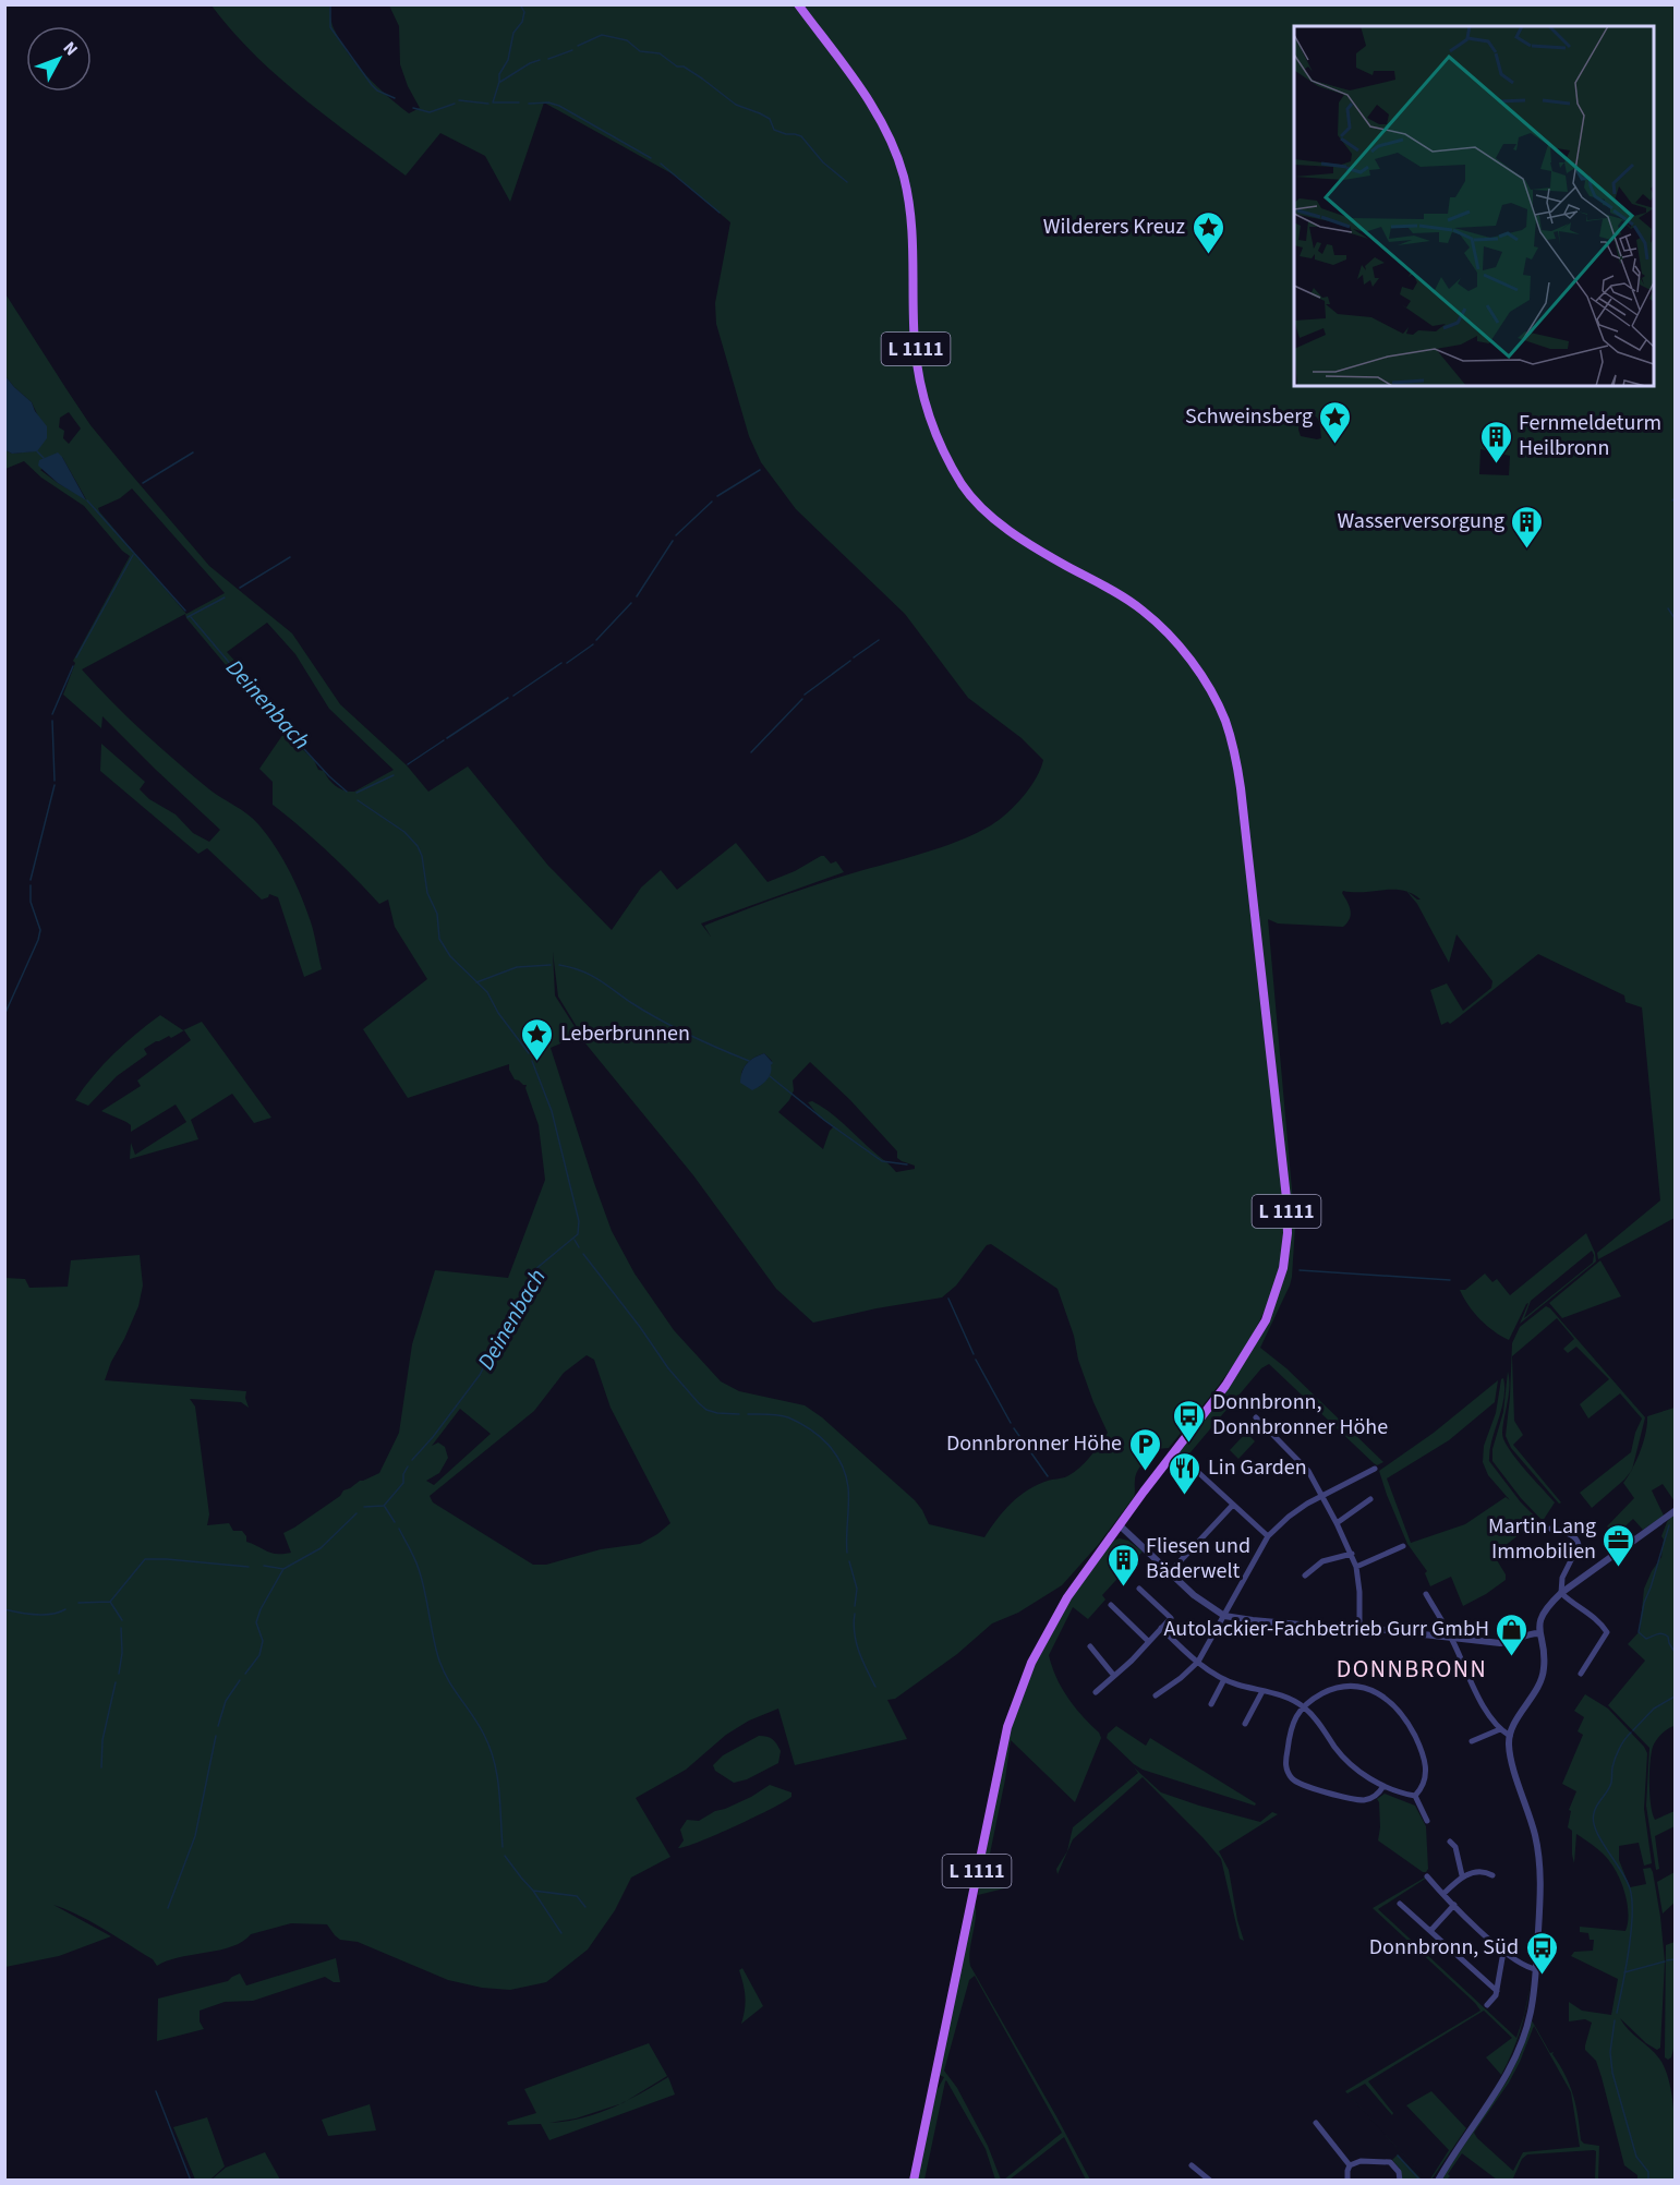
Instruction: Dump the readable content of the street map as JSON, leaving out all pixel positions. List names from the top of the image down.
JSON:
{
  "streets": {
    "main road": ["L 1111"]
  },
  "districts": ["DONNBRONN"],
  "water": ["Deinenbach"],
  "places": {
    "place": ["Wilderers Kreuz", "Schweinsberg", "Leberbrunnen"],
    "building": ["Fernmeldeturm Heilbronn", "Wasserversorgung", "Fliesen und Bäderwelt"],
    "bus stop": ["Donnbronn, Donnbronner Höhe", "Donnbronn, Süd"],
    "parking": ["Donnbronner Höhe"],
    "restaurant": ["Lin Garden"],
    "office": ["Martin Lang Immobilien"],
    "shop": ["Autolackier-Fachbetrieb Gurr GmbH"]
  },
  "north": "top right"
}
